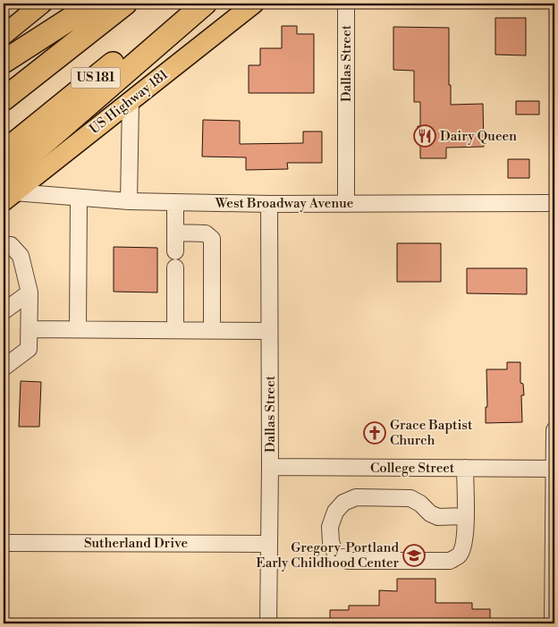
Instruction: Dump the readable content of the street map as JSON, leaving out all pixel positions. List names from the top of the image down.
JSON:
{
  "streets": {
    "highway": ["US 181"],
    "main road": ["US Highway 181"],
    "street": [
      "Dallas Street",
      "West Broadway Avenue",
      "College Street",
      "Sutherland Drive"
    ]
  },
  "crossings": [
    ["Dallas Street", "West Broadway Avenue"],
    ["Dallas Street", "College Street"],
    ["Dallas Street", "Sutherland Drive"],
    ["US Highway 181", "West Broadway Avenue"]
  ],
  "places": {
    "restaurant": ["Dairy Queen"],
    "church": ["Grace Baptist Church"],
    "school or university": ["Gregory-Portland Early Childhood Center"]
  }
}
